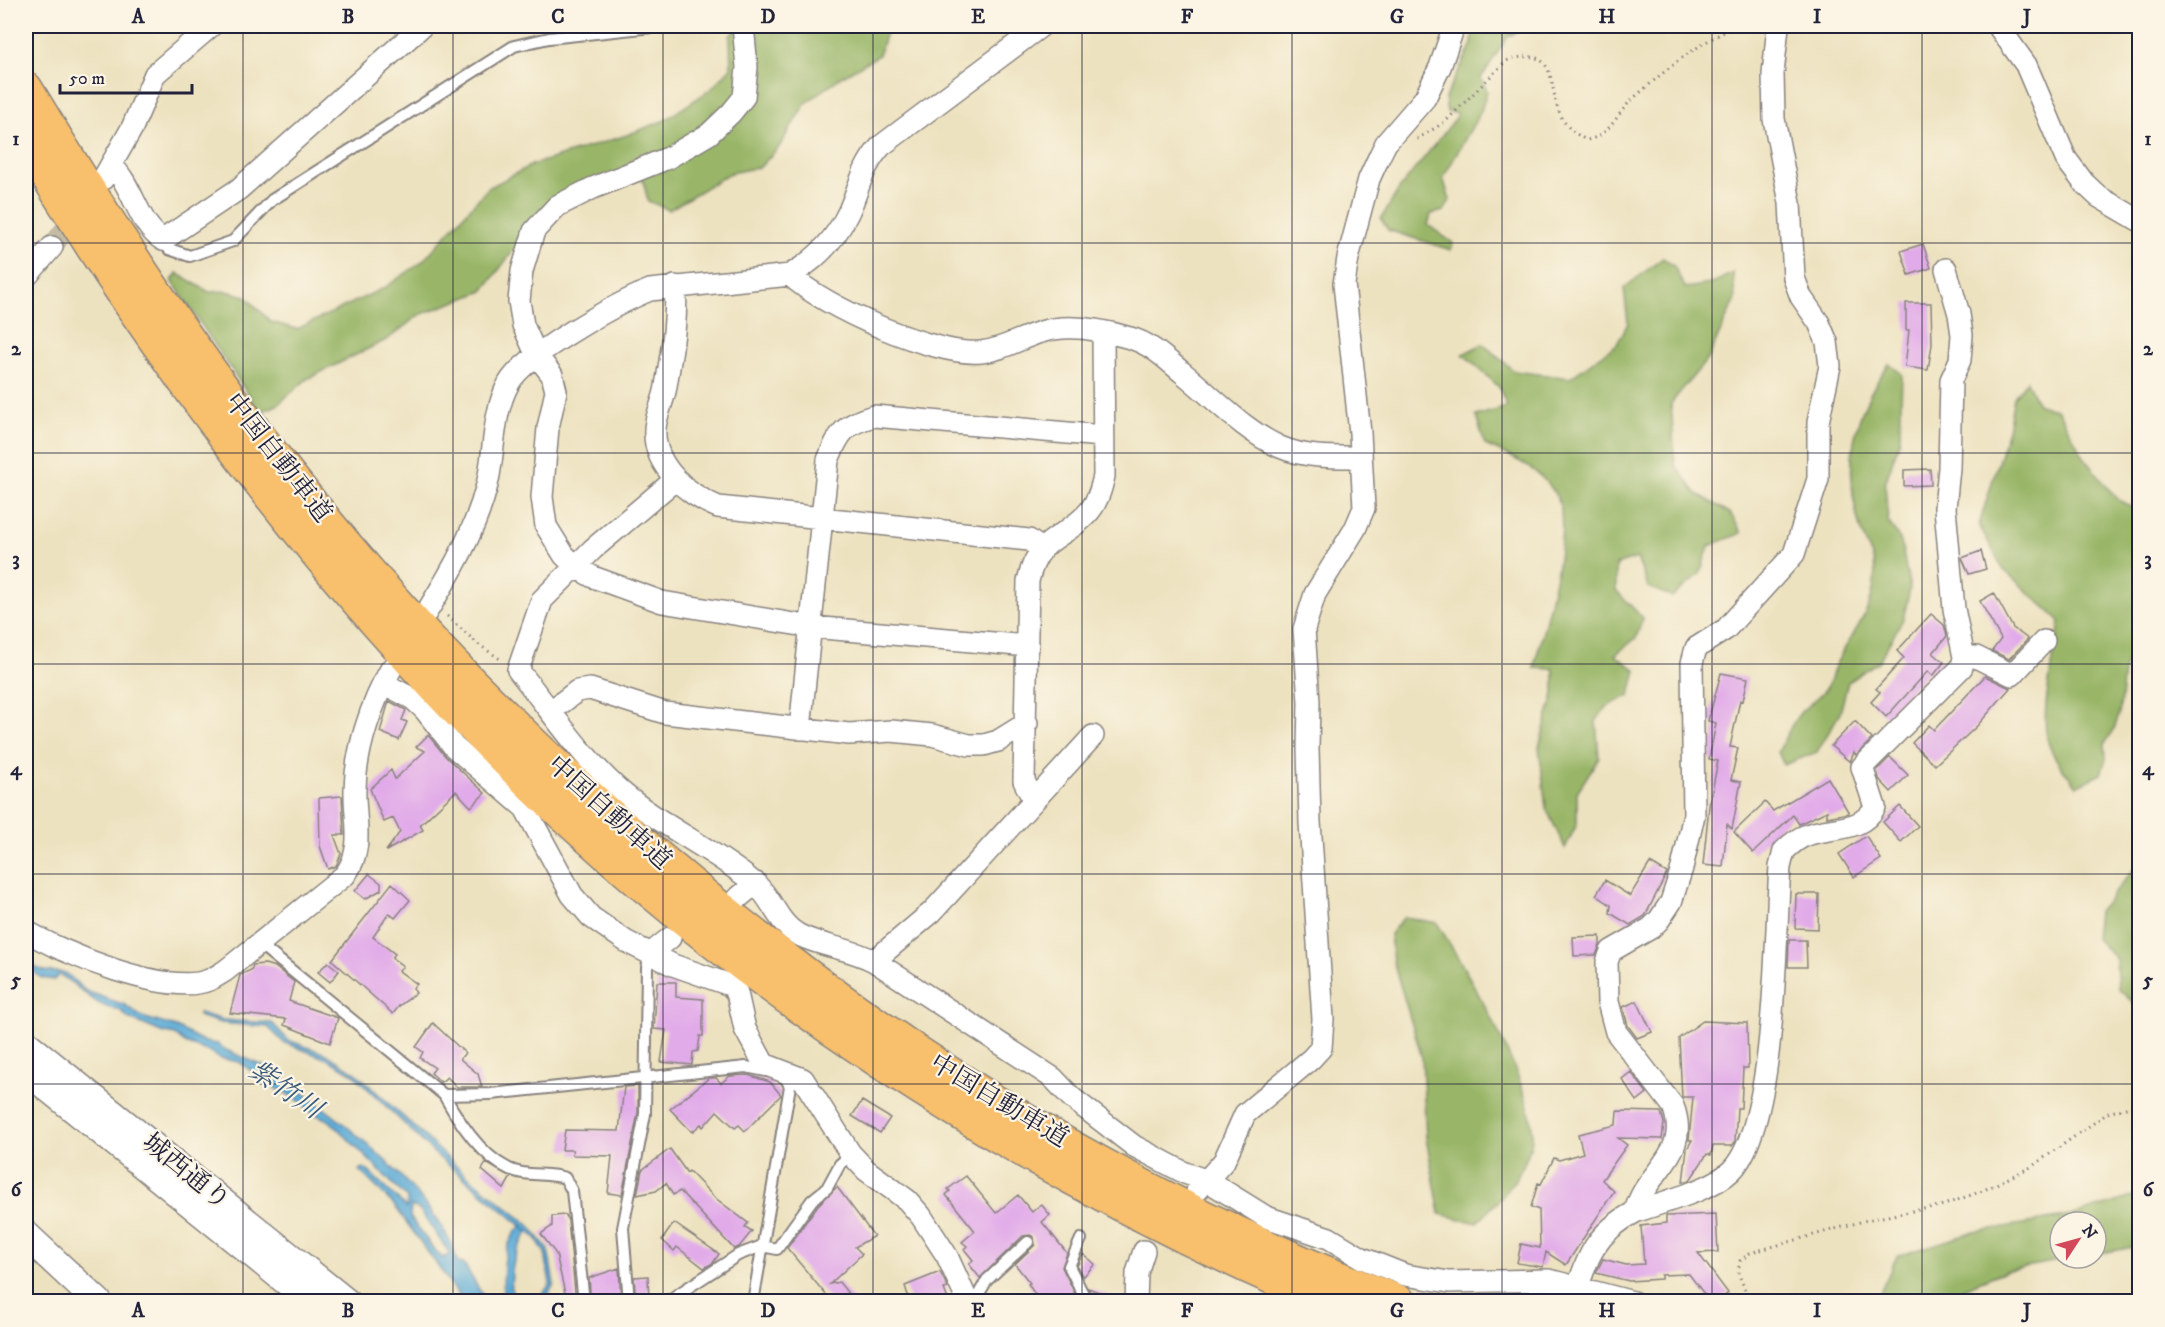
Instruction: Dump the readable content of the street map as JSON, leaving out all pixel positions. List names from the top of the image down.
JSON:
{
  "streets": {
    "highway": ["中国自動車道"],
    "street": ["城西通り"]
  },
  "water": ["紫竹川"],
  "scale_bar": "50 m",
  "north": "top right",
  "grid": {
    "columns": [
      "A",
      "B",
      "C",
      "D",
      "E",
      "F",
      "G",
      "H",
      "I",
      "J"
    ],
    "rows": [
      "1",
      "2",
      "3",
      "4",
      "5",
      "6"
    ]
  }
}
